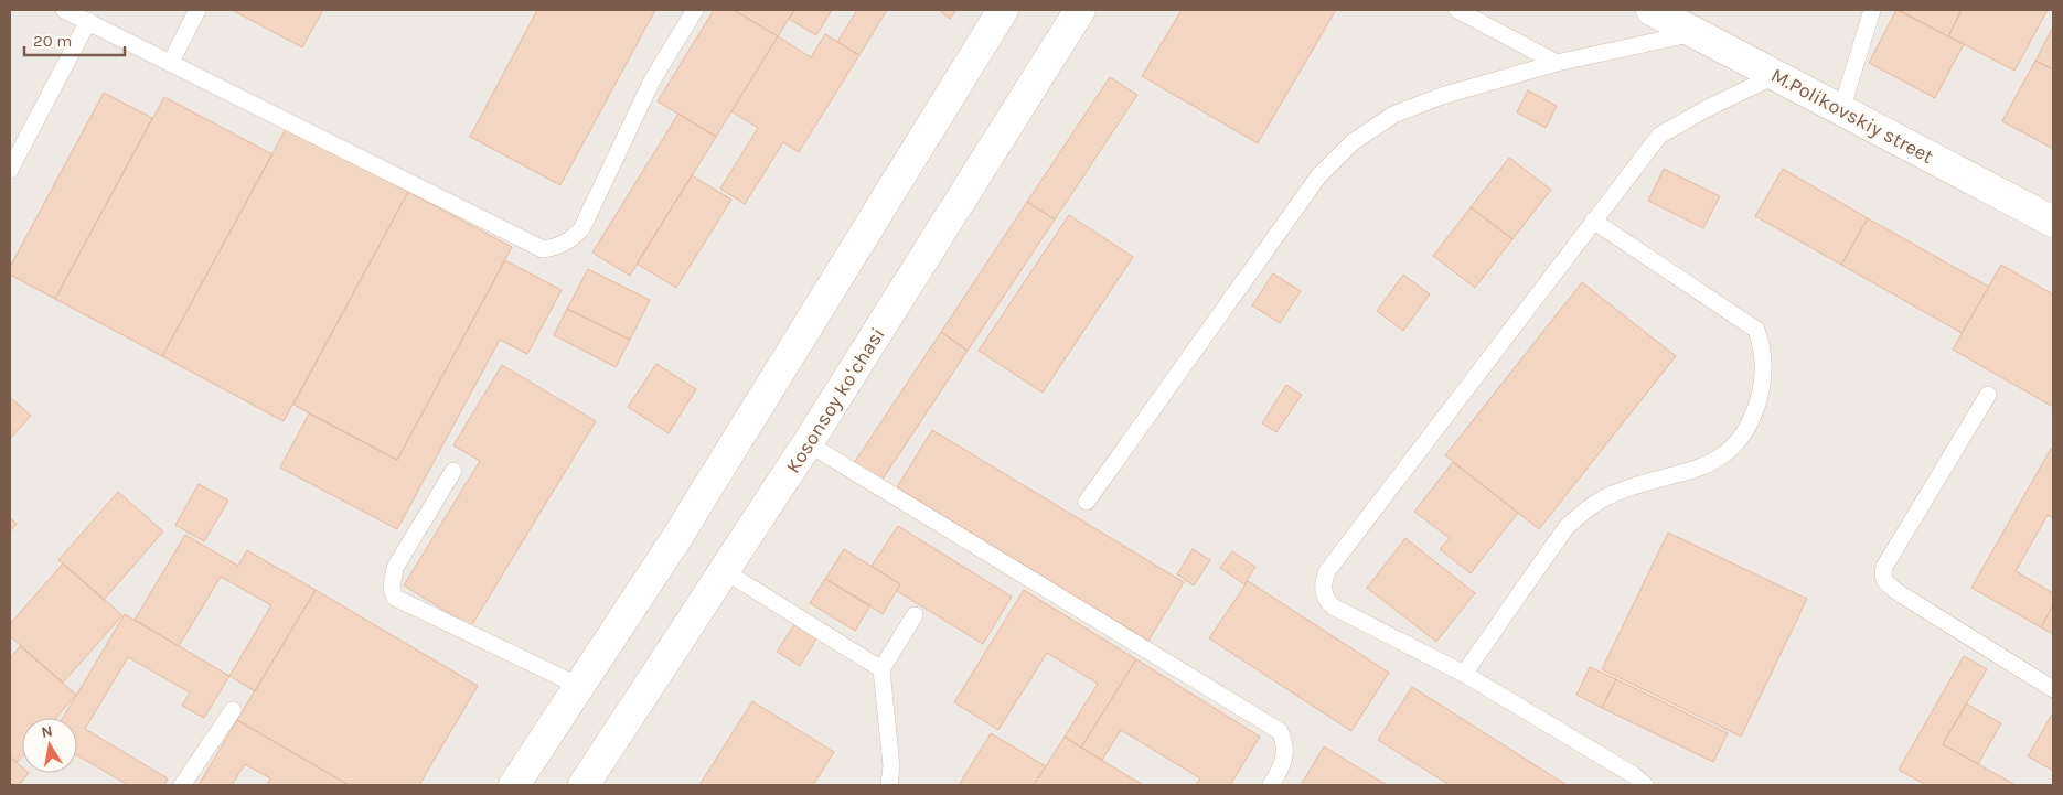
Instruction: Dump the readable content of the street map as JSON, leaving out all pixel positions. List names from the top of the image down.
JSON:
{
  "streets": {
    "street": ["M.Polikovskiy street", "Kosonsoy koʻchasi"]
  },
  "scale_bar": "20 m",
  "north": "top"
}
